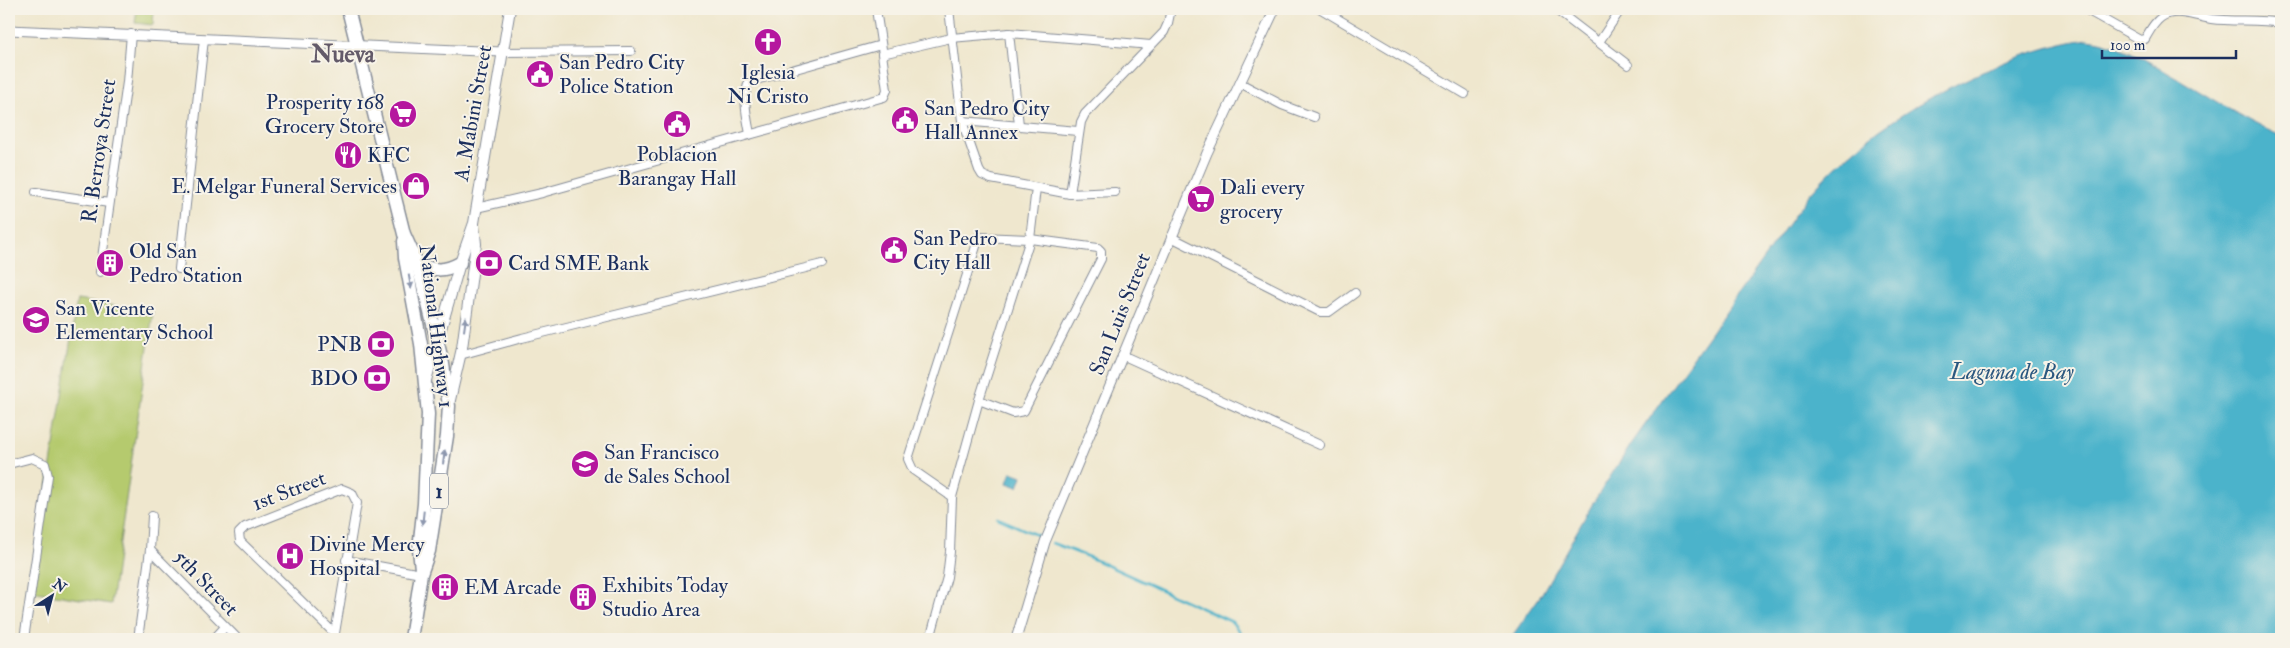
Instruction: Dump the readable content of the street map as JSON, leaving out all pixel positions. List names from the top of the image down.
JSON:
{
  "streets": {
    "highway": ["National Highway 1", "1"],
    "main road": ["A. Mabini Street"],
    "street": [
      "R. Berroya Street",
      "San Luis Street",
      "1st Street",
      "5th Street"
    ]
  },
  "crossings": [
    ["A. Mabini Street", "National Highway 1"]
  ],
  "districts": ["Nueva"],
  "water": ["Laguna de Bay"],
  "places": {
    "church": ["Iglesia Ni Cristo"],
    "public building": [
      "San Pedro City Police Station",
      "San Pedro City Hall Annex",
      "Poblacion Barangay Hall",
      "San Pedro City Hall"
    ],
    "supermarket": ["Prosperity 168 Grocery Store", "Dali every grocery"],
    "restaurant": ["KFC"],
    "shop": ["E. Melgar Funeral Services"],
    "building": ["Old San Pedro Station", "EM Arcade", "Exhibits Today Studio Area"],
    "bank": ["Card SME Bank", "PNB", "BDO"],
    "school or university": ["San Vicente Elementary School", "San Francisco de Sales School"],
    "hospital": ["Divine Mercy Hospital"]
  },
  "scale_bar": "100 m",
  "north": "top right"
}
